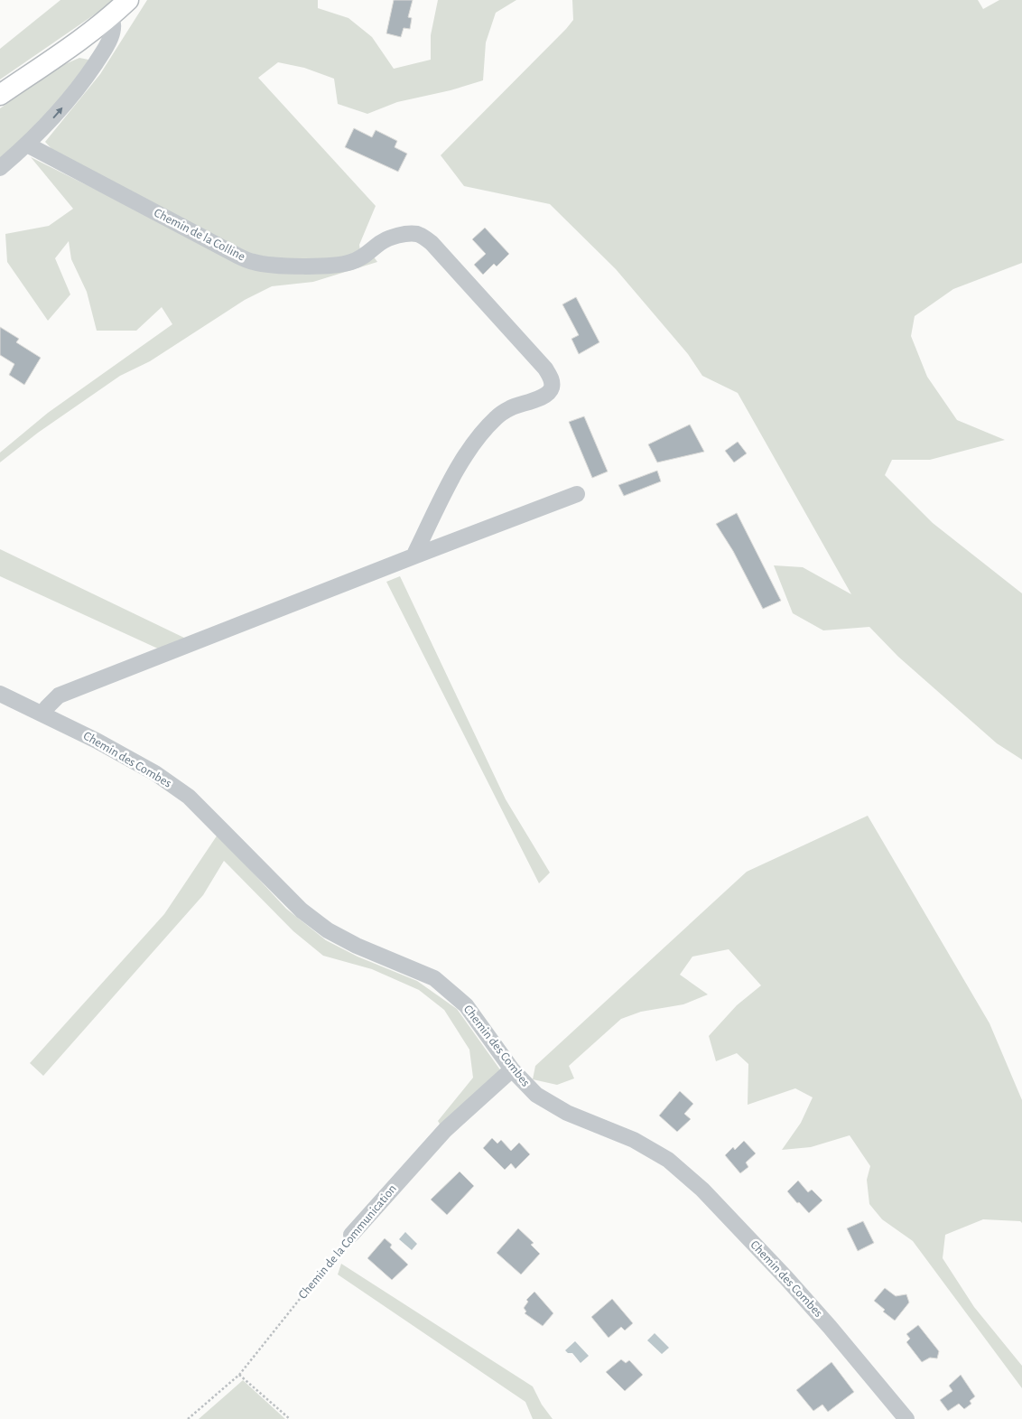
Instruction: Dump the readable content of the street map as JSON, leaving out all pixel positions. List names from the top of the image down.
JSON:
{
  "streets": {
    "street": ["Chemin de la Colline", "Chemin des Combes", "Chemin de la Communication"]
  },
  "crossings": [
    ["Chemin des Combes", "Chemin de la Communication"]
  ]
}
